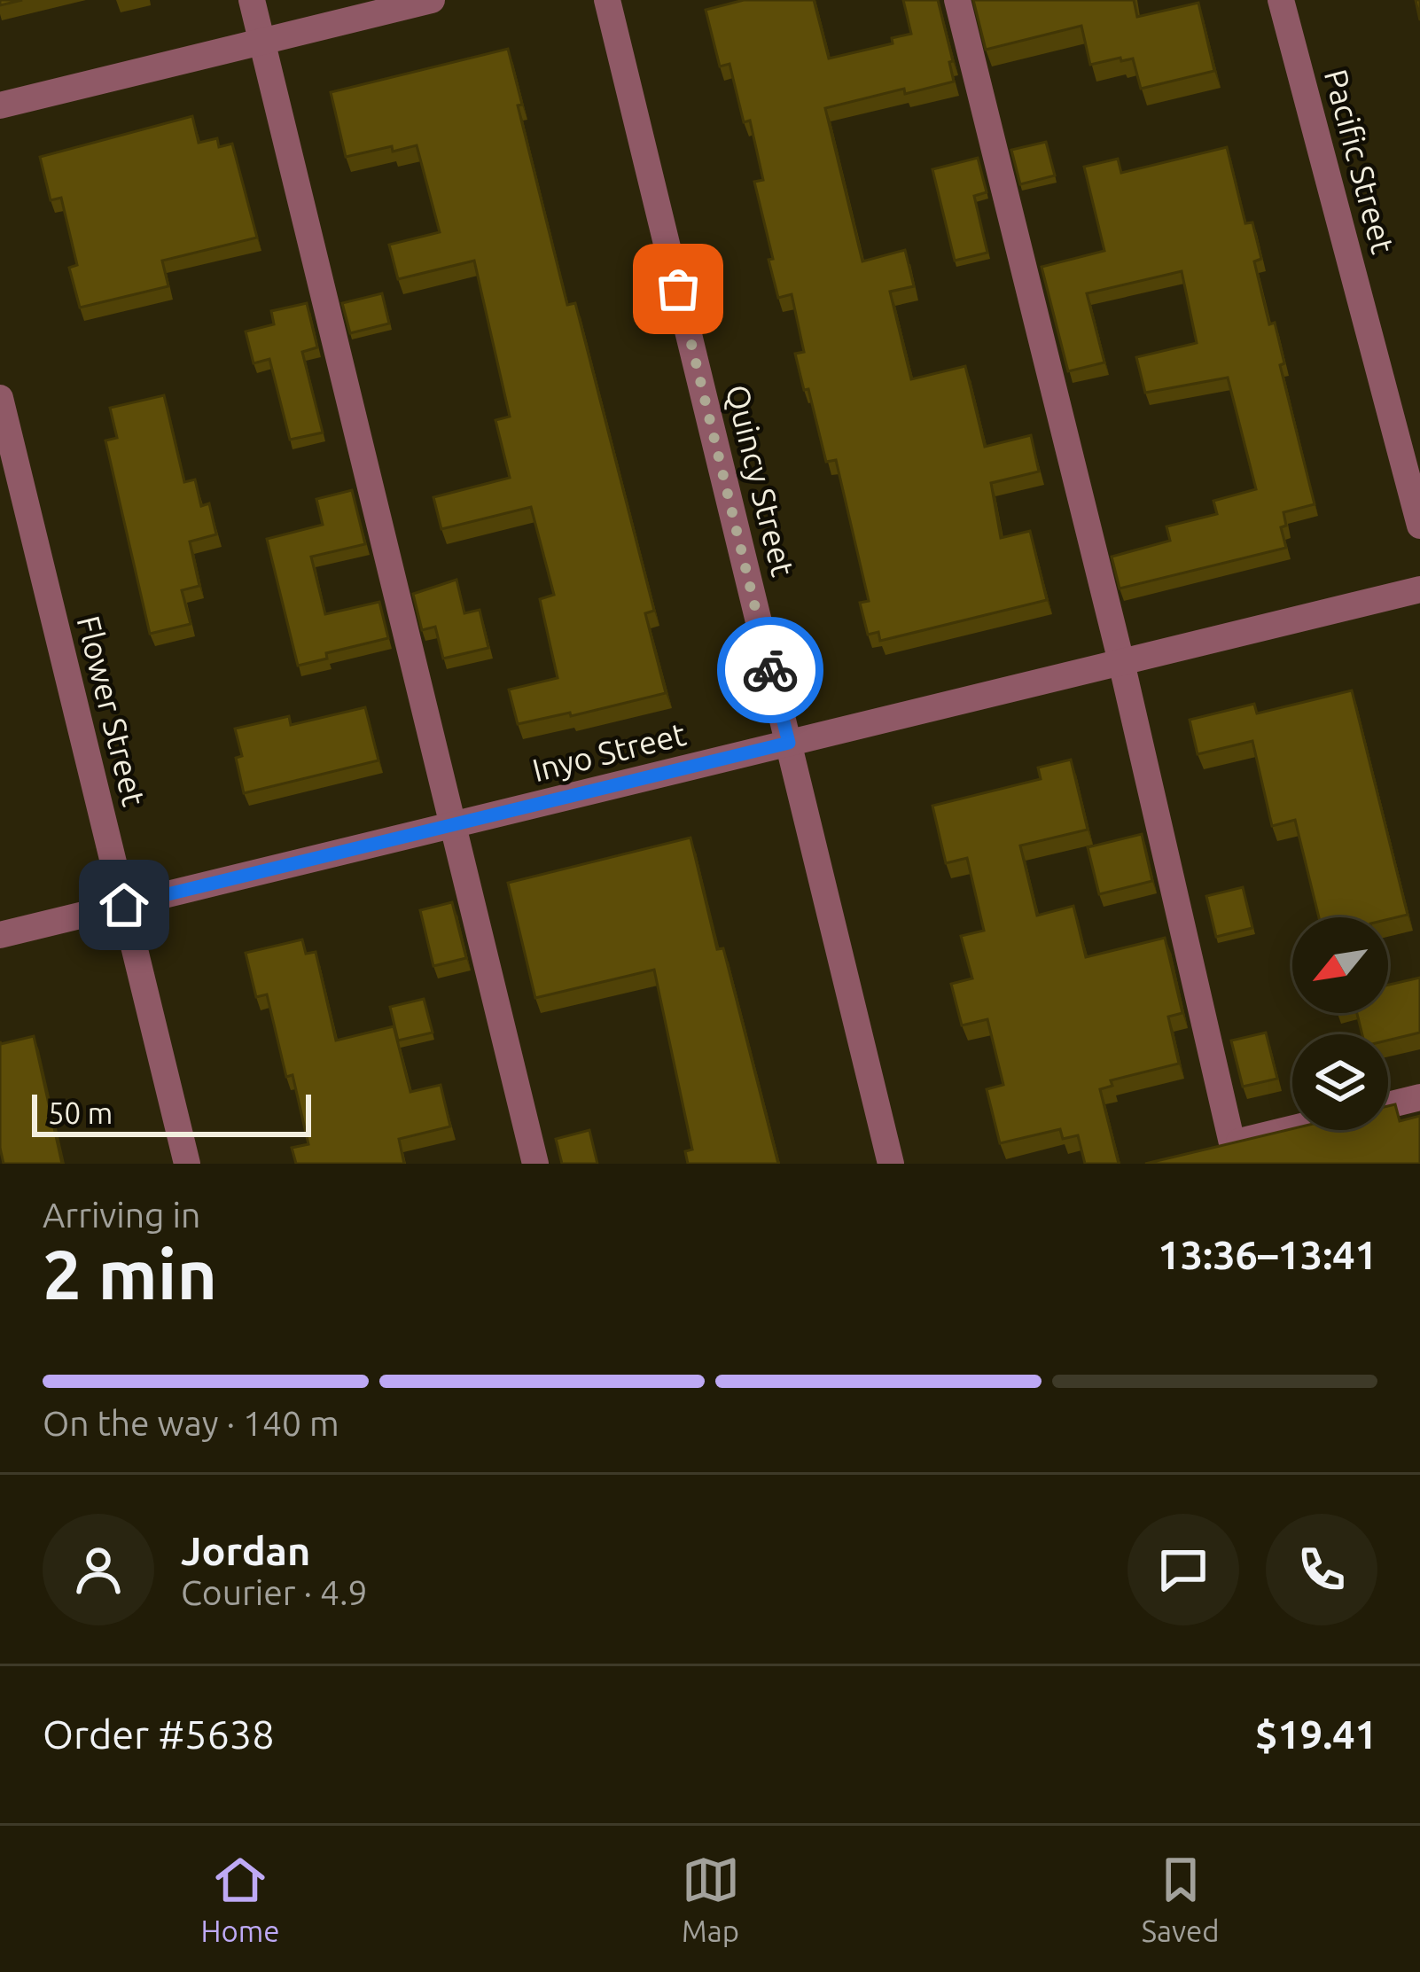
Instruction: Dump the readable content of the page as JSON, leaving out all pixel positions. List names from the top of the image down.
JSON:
{
  "streets": {
    "street": [
      "Pacific Street",
      "Quincy Street",
      "Flower Street",
      "Inyo Street"
    ]
  },
  "crossings": [
    ["Quincy Street", "Inyo Street"],
    ["Flower Street", "Inyo Street"]
  ],
  "scale_bar": "50 m",
  "north": "bottom left",
  "page": {
    "scale": "50 m",
    "heading": ["2 min", "Arriving in", "13:36–13:41"],
    "panel": [
      "Jordan",
      "Courier · 4.9",
      "Order #5638",
      "$19.41"
    ],
    "bar": "On the way · 140 m",
    "tabs": ["Home", "Map", "Saved"]
  }
}
